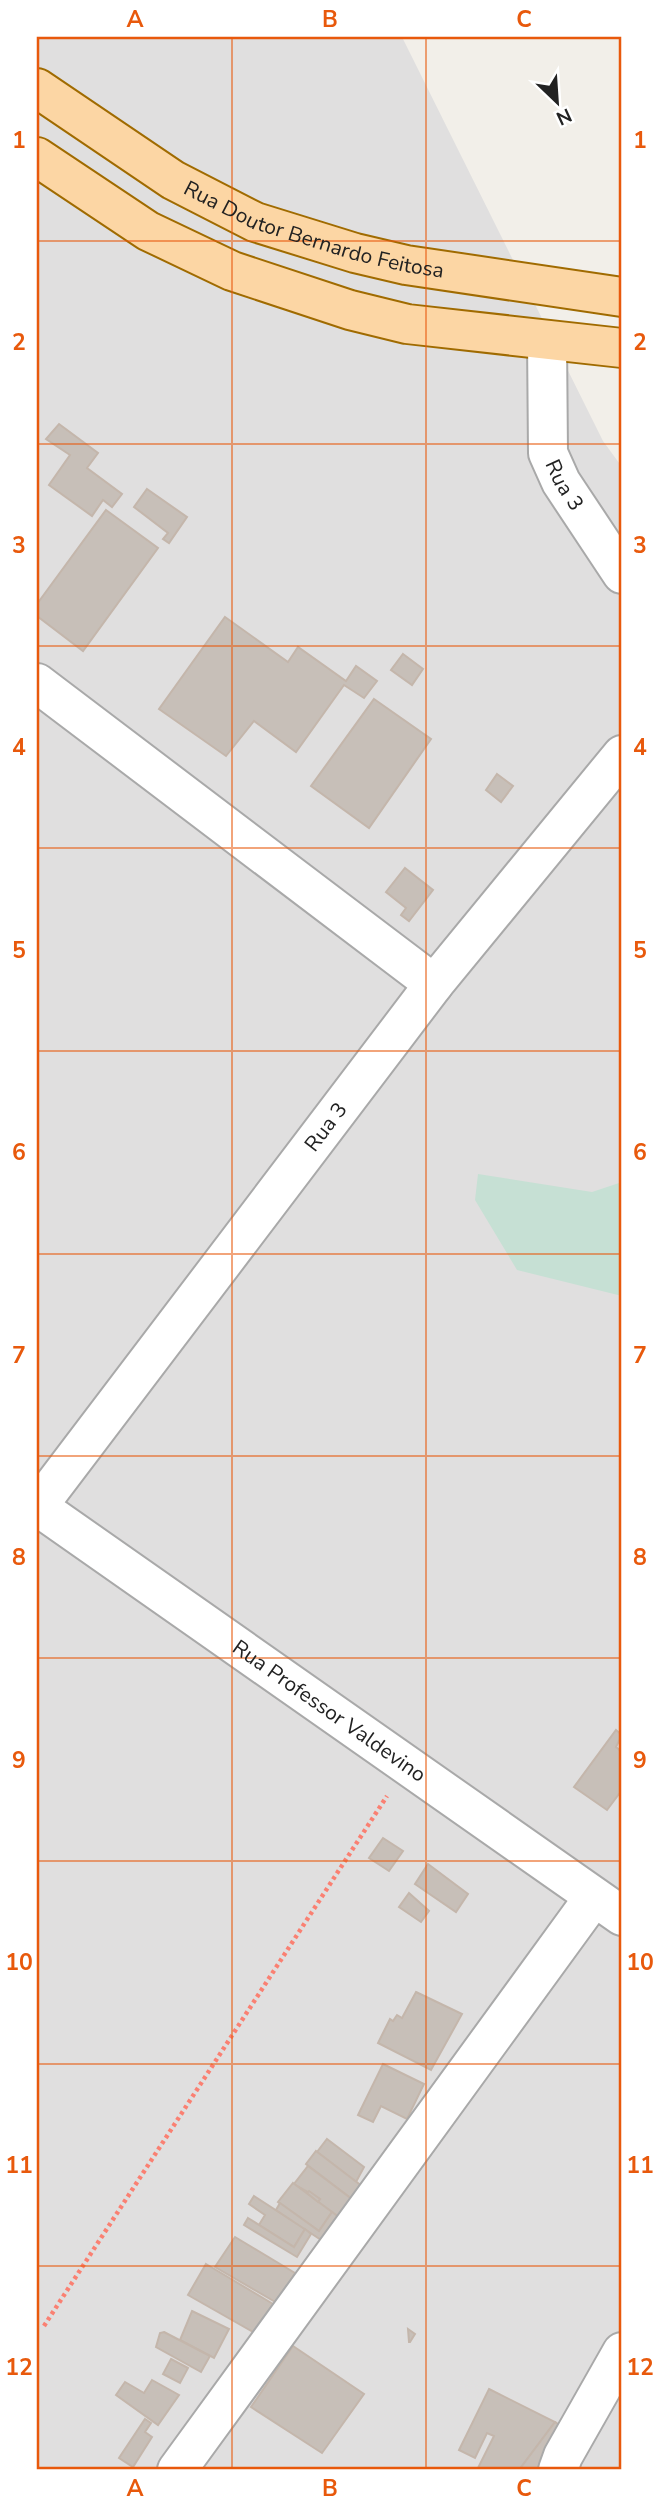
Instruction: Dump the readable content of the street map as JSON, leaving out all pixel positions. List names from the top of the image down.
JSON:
{
  "streets": {
    "main road": ["Rua Doutor Bernardo Feitosa"],
    "street": ["Rua 3", "Rua Professor Valdevino"]
  },
  "crossings": [
    ["Rua 3", "Rua Professor Valdevino"]
  ],
  "north": "bottom right",
  "grid": {
    "columns": ["A", "B", "C"],
    "rows": [
      "1",
      "2",
      "3",
      "4",
      "5",
      "6",
      "7",
      "8",
      "9",
      "10",
      "11",
      "12"
    ]
  }
}
